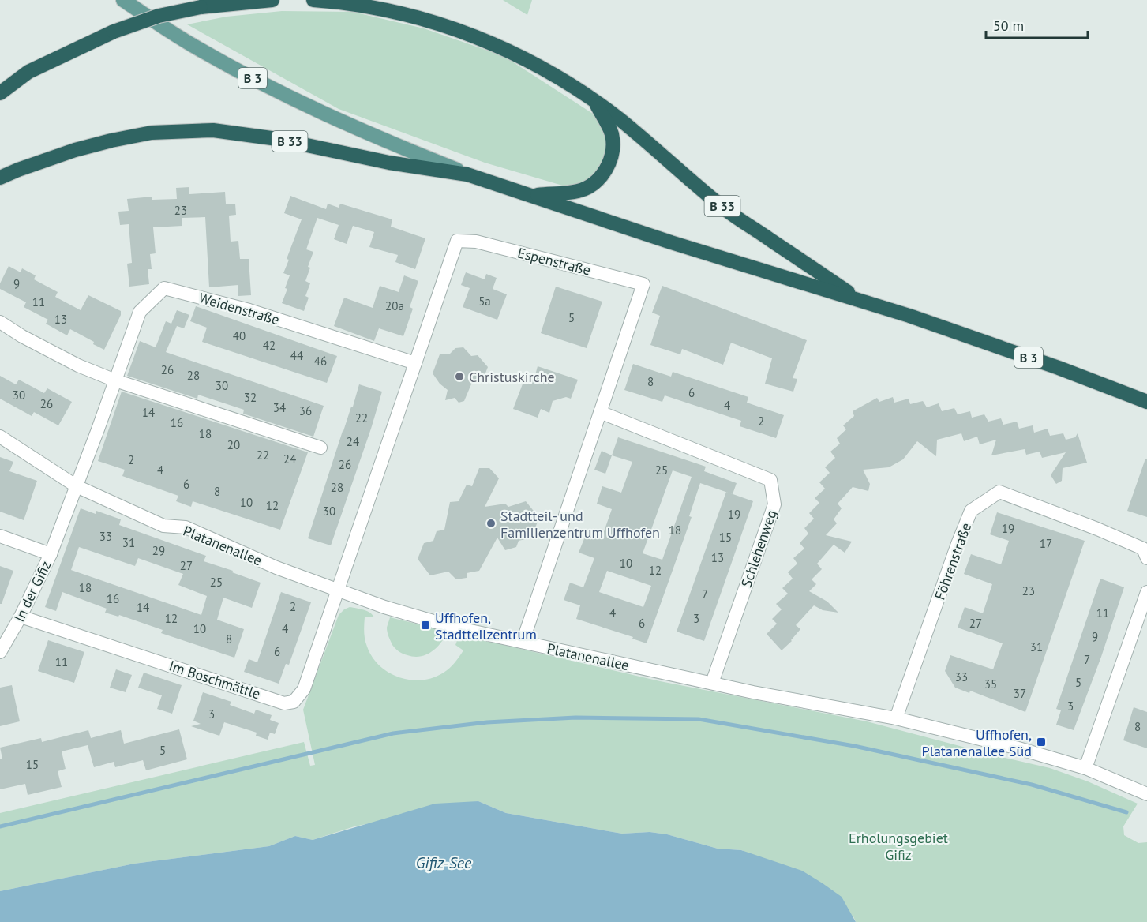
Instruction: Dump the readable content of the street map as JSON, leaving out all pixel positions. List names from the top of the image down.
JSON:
{
  "streets": {
    "highway": ["B 3", "B 33"],
    "street": [
      "Espenstraße",
      "Weidenstraße",
      "Platanenallee",
      "Schlehenweg",
      "Föhrenstraße",
      "In der Gifiz",
      "Im Boschmättle"
    ]
  },
  "crossings": [
    ["B 3", "B 33"],
    ["Espenstraße", "Weidenstraße"],
    ["Espenstraße", "Platanenallee"],
    ["Espenstraße", "Schlehenweg"],
    ["Espenstraße", "Im Boschmättle"],
    ["Weidenstraße", "Platanenallee"],
    ["Weidenstraße", "In der Gifiz"],
    ["Platanenallee", "Schlehenweg"],
    ["Platanenallee", "Föhrenstraße"],
    ["Platanenallee", "In der Gifiz"],
    ["Platanenallee", "Im Boschmättle"],
    ["In der Gifiz", "Im Boschmättle"]
  ],
  "water": ["Gifiz-See"],
  "parks": ["Erholungsgebiet Gifiz"],
  "places": {
    "other": ["Christuskirche", "Stadtteil- und Familienzentrum Uffhofen"],
    "transit": ["Uffhofen, Stadtteilzentrum", "Uffhofen, Platanenallee Süd"]
  },
  "house_numbers": [
    "23",
    "9",
    "5a",
    "11",
    "20a",
    "5",
    "13",
    "40",
    "42",
    "44",
    "46",
    "26",
    "28",
    "8",
    "30",
    "6",
    "30",
    "32",
    "26",
    "4",
    "34",
    "36",
    "14",
    "22",
    "2",
    "16",
    "18",
    "24",
    "20",
    "22",
    "24",
    "2",
    "26",
    "4",
    "25",
    "6",
    "28",
    "8",
    "10",
    "12",
    "30",
    "19",
    "19",
    "18",
    "33",
    "15",
    "31",
    "17",
    "29",
    "13",
    "10",
    "27",
    "12",
    "25",
    "18",
    "23",
    "7",
    "16",
    "2",
    "14",
    "4",
    "11",
    "12",
    "3",
    "6",
    "27",
    "10",
    "4",
    "9",
    "8",
    "31",
    "6",
    "7",
    "11",
    "33",
    "5",
    "35",
    "37",
    "3",
    "3",
    "8",
    "5",
    "15"
  ],
  "scale_bar": "50 m"
}
